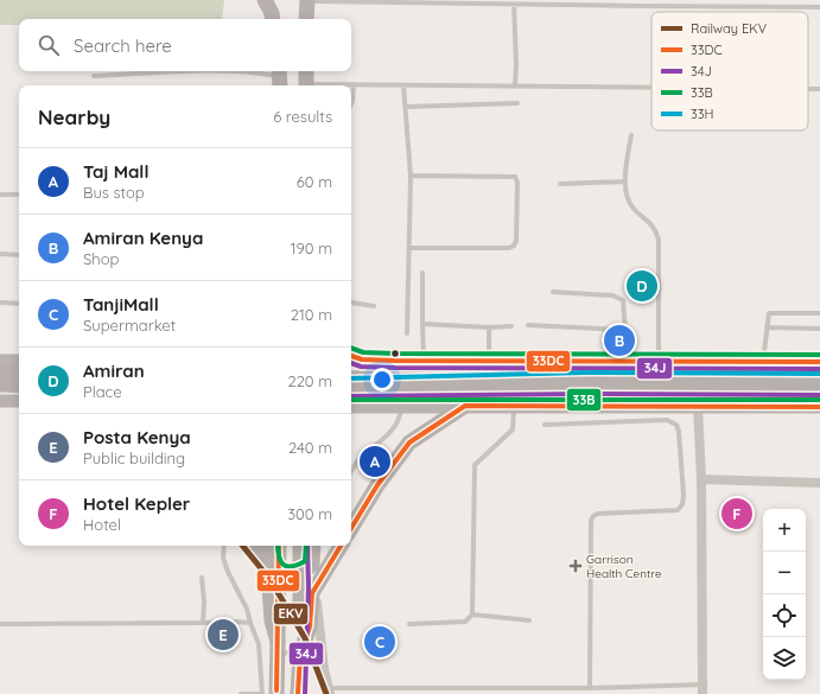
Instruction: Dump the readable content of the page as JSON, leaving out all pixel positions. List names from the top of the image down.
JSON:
{
  "places": {
    "health": ["Garrison Health Centre"]
  },
  "lines": [
    "transit line 33B",
    "transit line 33DC",
    "transit line 34J",
    "transit line 33H",
    "rail line EKV"
  ],
  "legend": [
    "Railway EKV",
    "33DC",
    "34J",
    "33B",
    "33H"
  ],
  "page": {
    "search": "Search here",
    "heading": ["Nearby", "6 results"],
    "list": [
      {
        "mark": "A",
        "name": "Taj Mall",
        "note": "Bus stop",
        "value": "60 m"
      },
      {
        "mark": "B",
        "name": "Amiran Kenya",
        "note": "Shop",
        "value": "190 m"
      },
      {
        "mark": "C",
        "name": "TanjiMall",
        "note": "Supermarket",
        "value": "210 m"
      },
      {
        "mark": "D",
        "name": "Amiran",
        "note": "Place",
        "value": "220 m"
      },
      {
        "mark": "E",
        "name": "Posta Kenya",
        "note": "Public building",
        "value": "240 m"
      },
      {
        "mark": "F",
        "name": "Hotel Kepler",
        "note": "Hotel",
        "value": "300 m"
      }
    ],
    "pins": [
      "D",
      "B",
      "A",
      "F",
      "E",
      "C"
    ],
    "map_buttons": ["+", "−"]
  }
}
